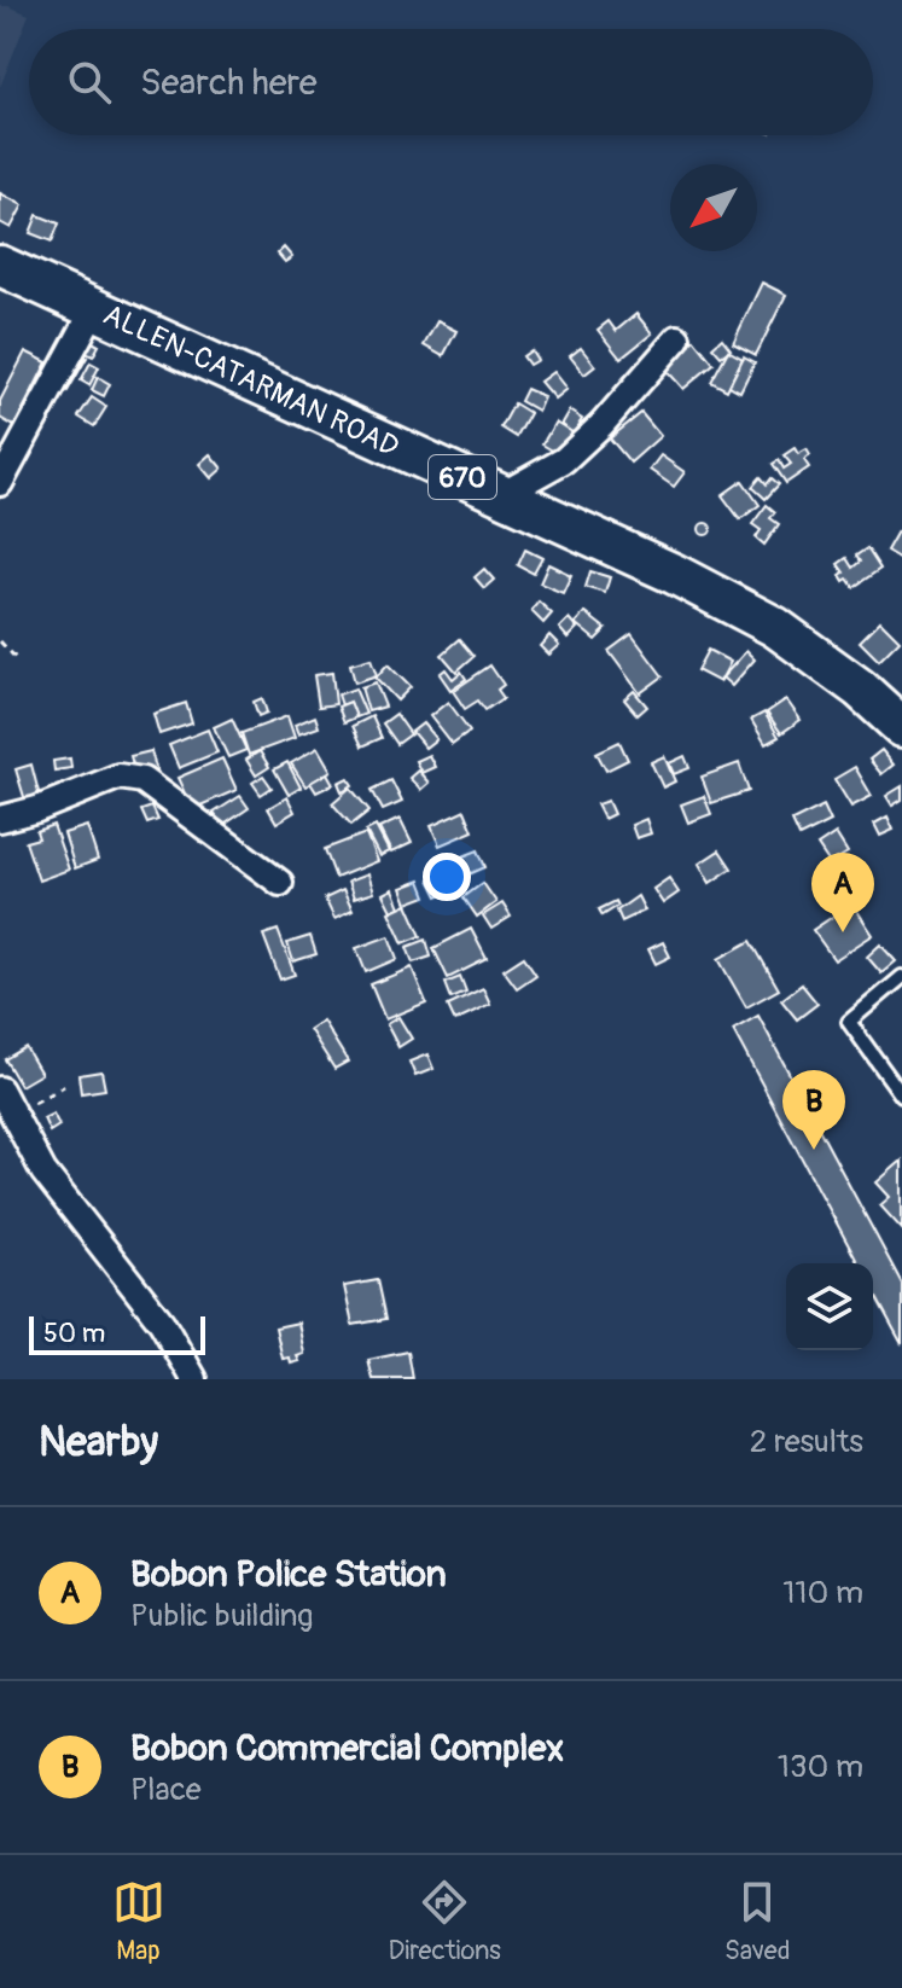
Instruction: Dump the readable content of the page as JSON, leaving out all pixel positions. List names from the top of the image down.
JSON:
{
  "streets": {
    "main road": ["ALLEN-CATARMAN ROAD", "670"]
  },
  "scale_bar": "50 m",
  "north": "bottom left",
  "page": {
    "search": "Search here",
    "pins": ["A", "B"],
    "scale": "50 m",
    "heading": ["Nearby", "2 results"],
    "list": [
      {
        "mark": "A",
        "name": "Bobon Police Station",
        "note": "Public building",
        "value": "110 m"
      },
      {
        "mark": "B",
        "name": "Bobon Commercial Complex",
        "note": "Place",
        "value": "130 m"
      }
    ],
    "nav": ["Map", "Directions", "Saved"]
  }
}
